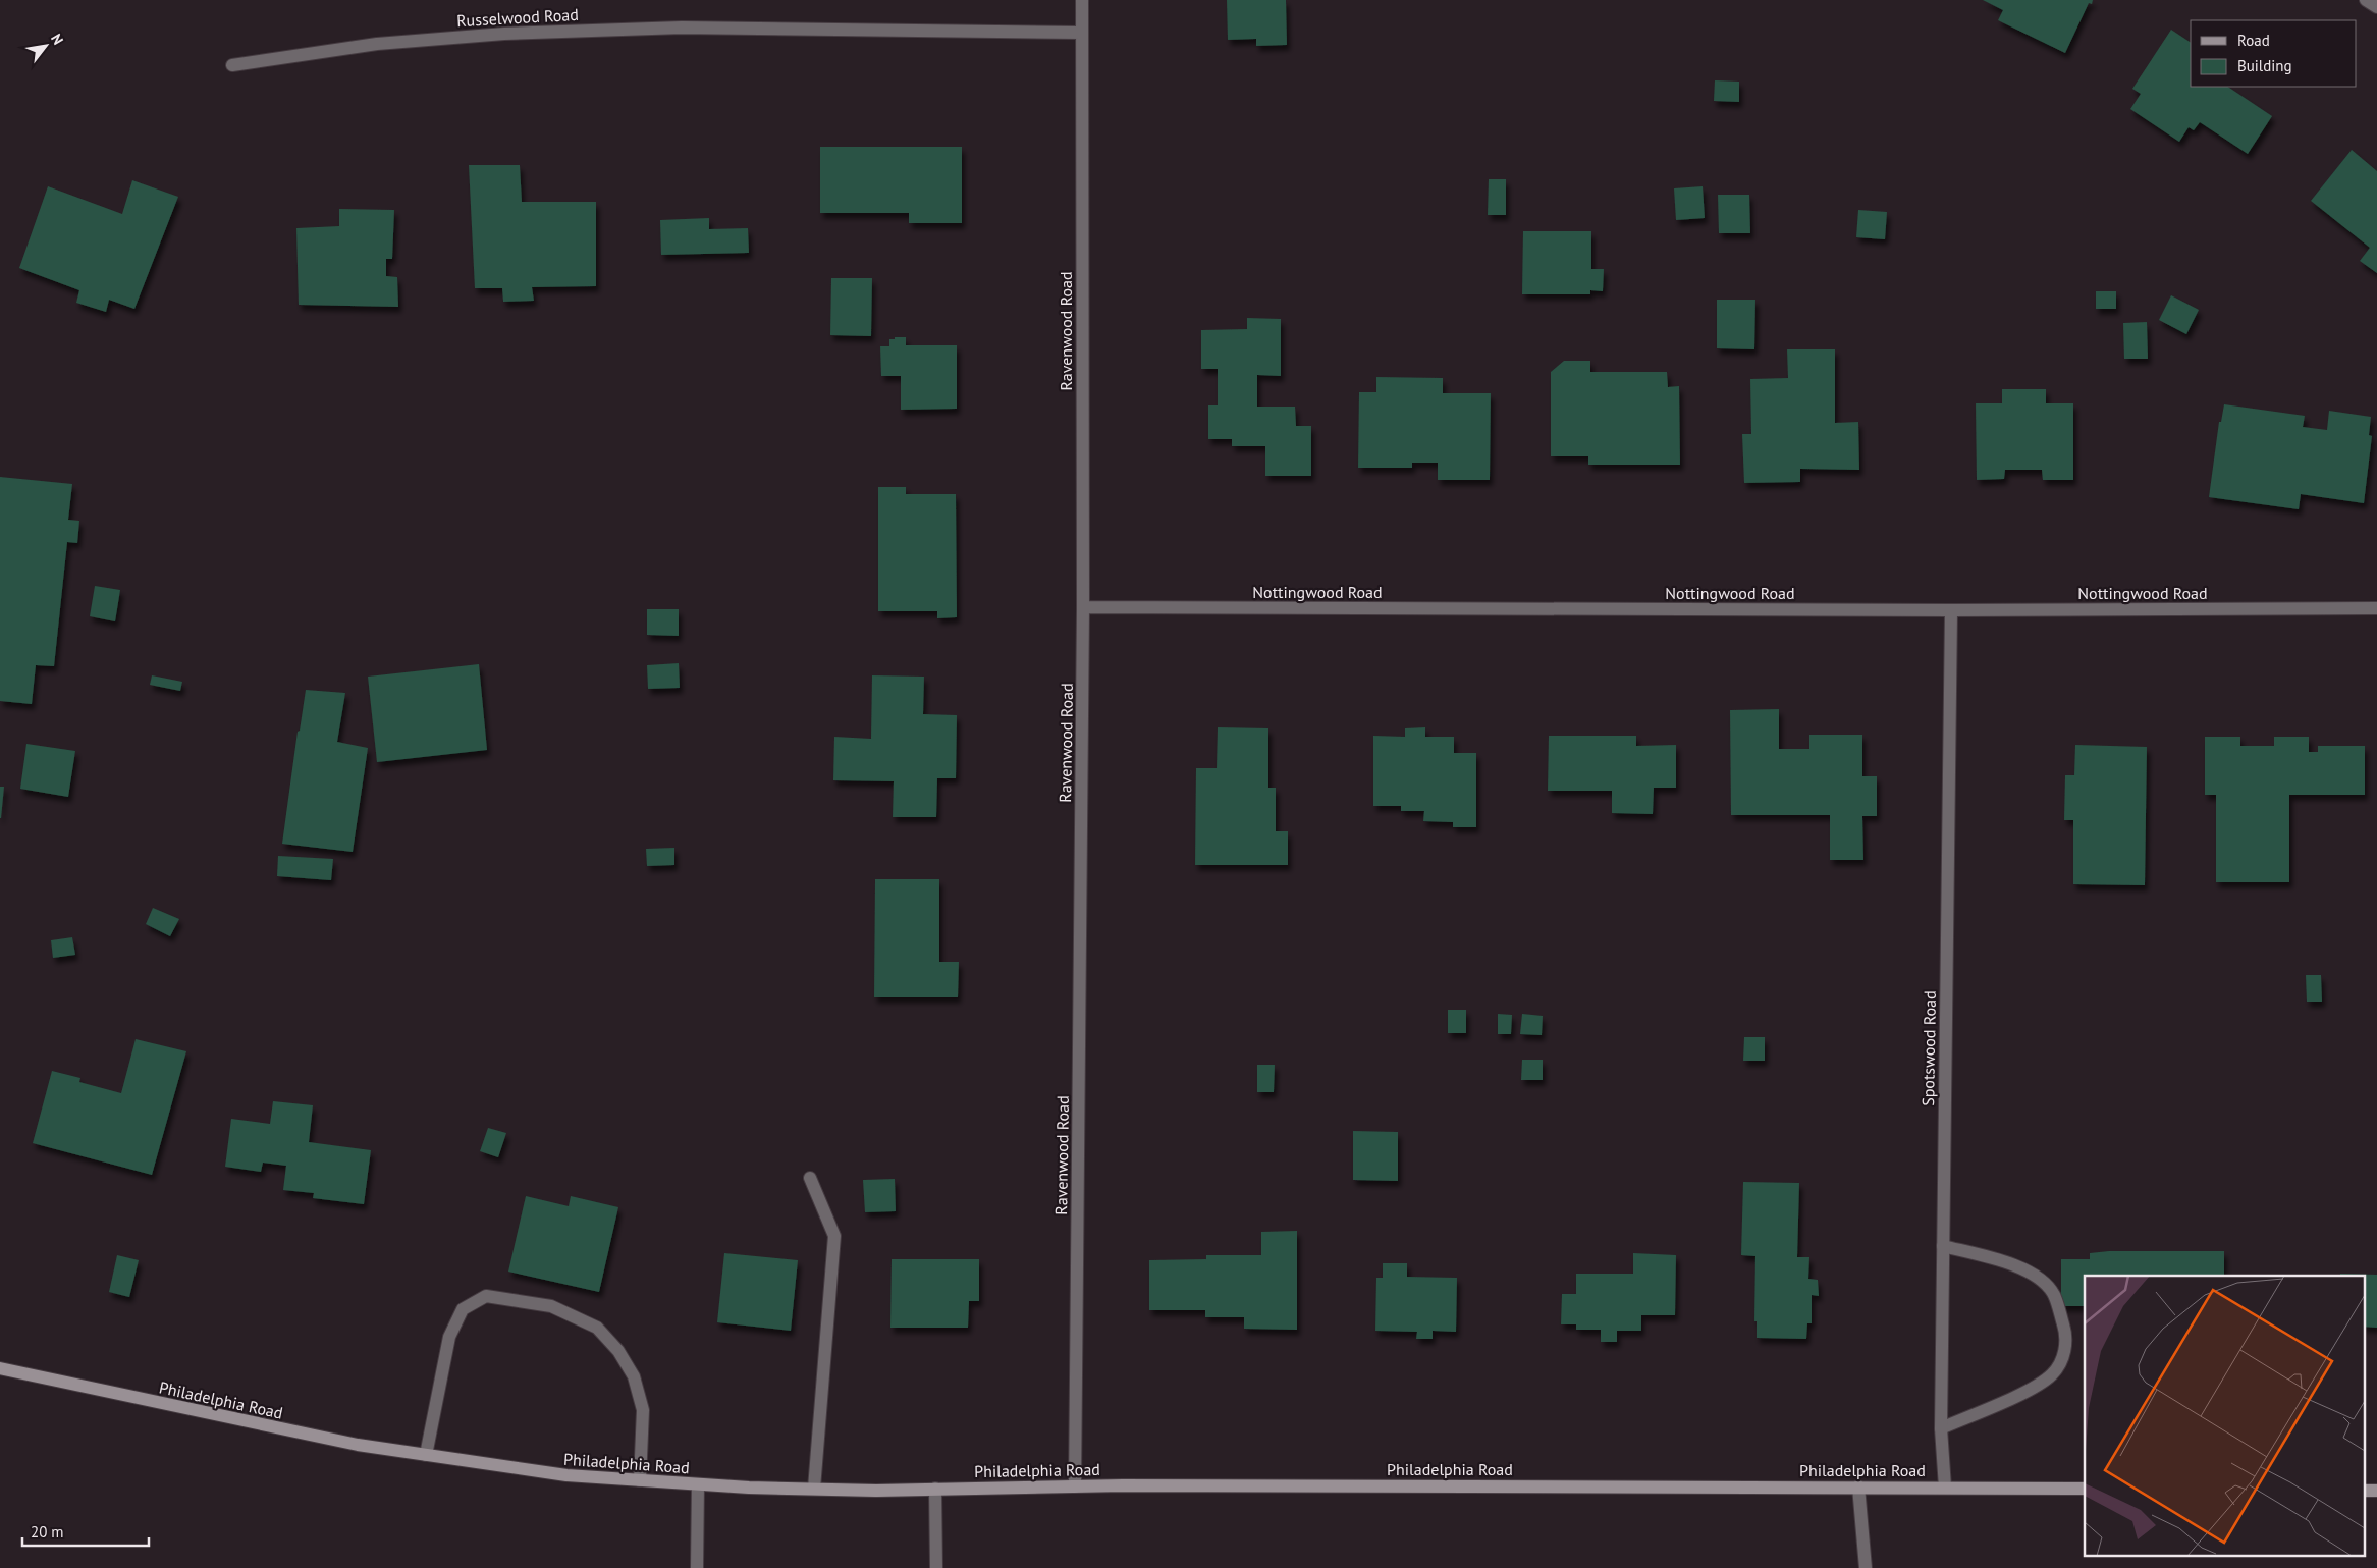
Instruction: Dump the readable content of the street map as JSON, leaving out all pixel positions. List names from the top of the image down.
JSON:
{
  "streets": {
    "main road": ["Philadelphia Road"],
    "street": [
      "Russelwood Road",
      "Ravenwood Road",
      "Nottingwood Road",
      "Spotswood Road"
    ]
  },
  "crossings": [
    ["Russelwood Road", "Ravenwood Road"],
    ["Ravenwood Road", "Nottingwood Road"],
    ["Ravenwood Road", "Philadelphia Road"],
    ["Nottingwood Road", "Spotswood Road"],
    ["Spotswood Road", "Philadelphia Road"]
  ],
  "legend": ["Road", "Building"],
  "scale_bar": "20 m",
  "north": "top right"
}
